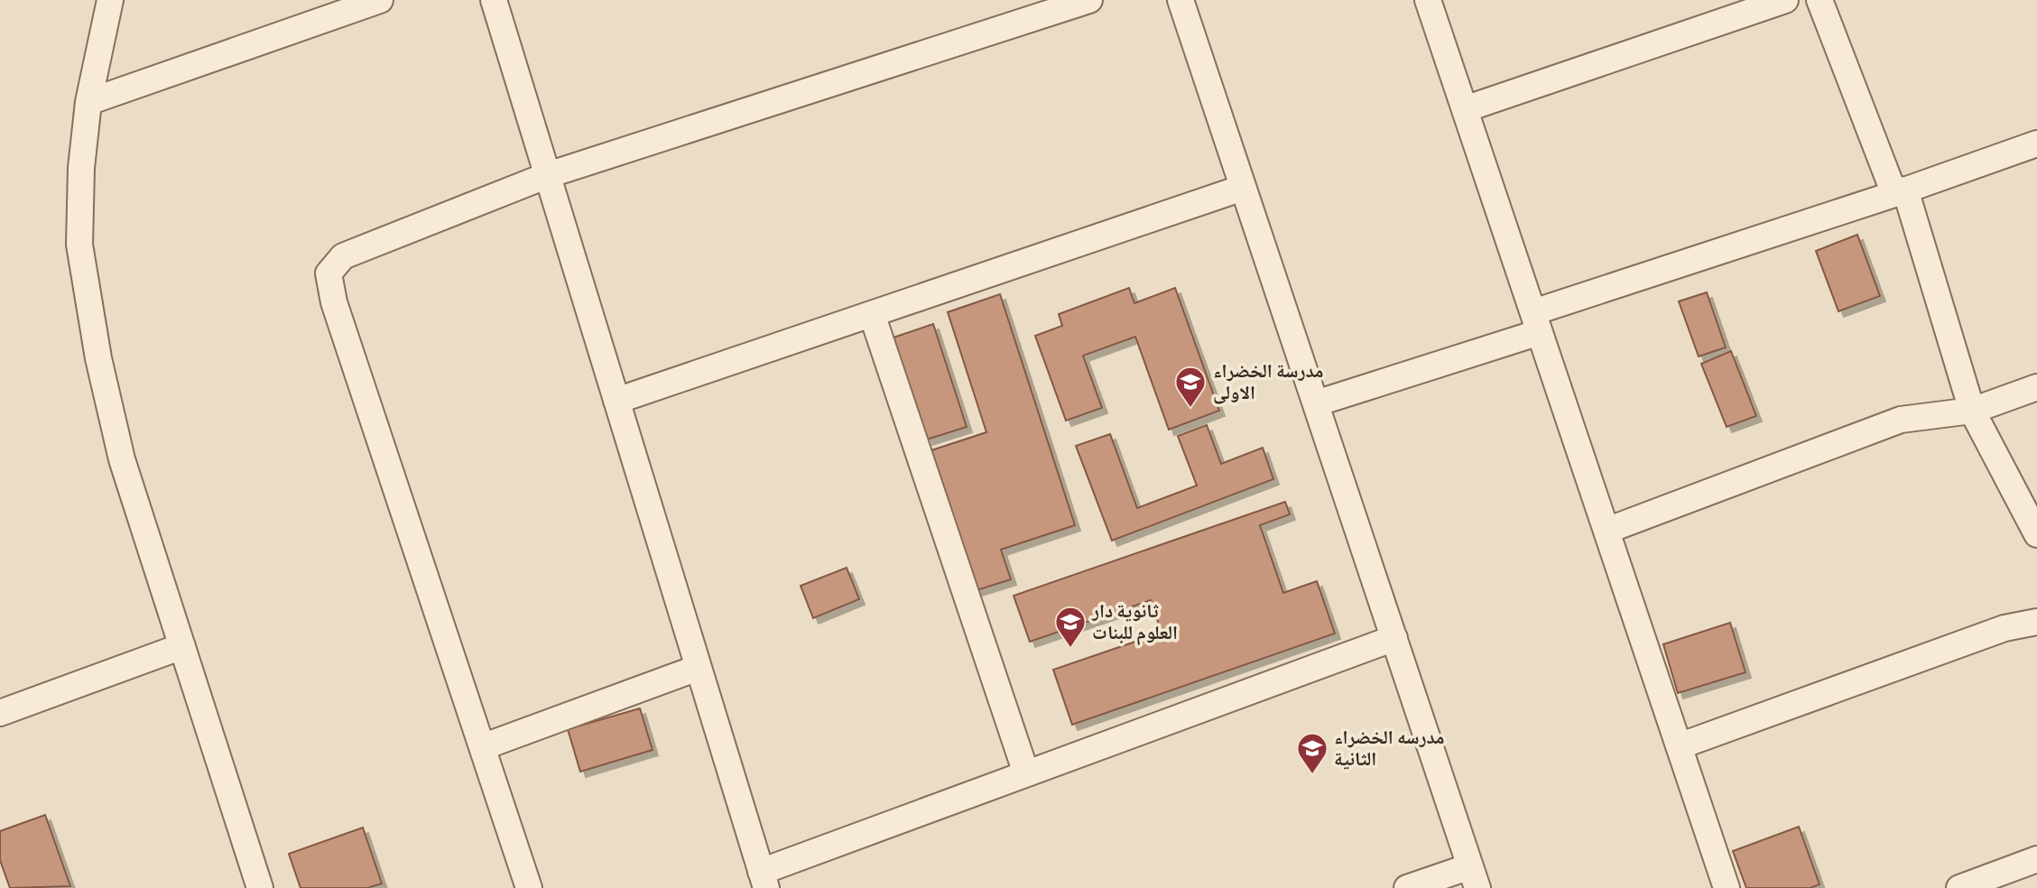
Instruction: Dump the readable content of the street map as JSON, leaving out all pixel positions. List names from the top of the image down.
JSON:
{
  "places": {
    "school or university": ["مدرسة الخضراء الاولى", "ثانوية دار العلوم للبنات", "مدرسه الخضراء الثانية"]
  }
}
